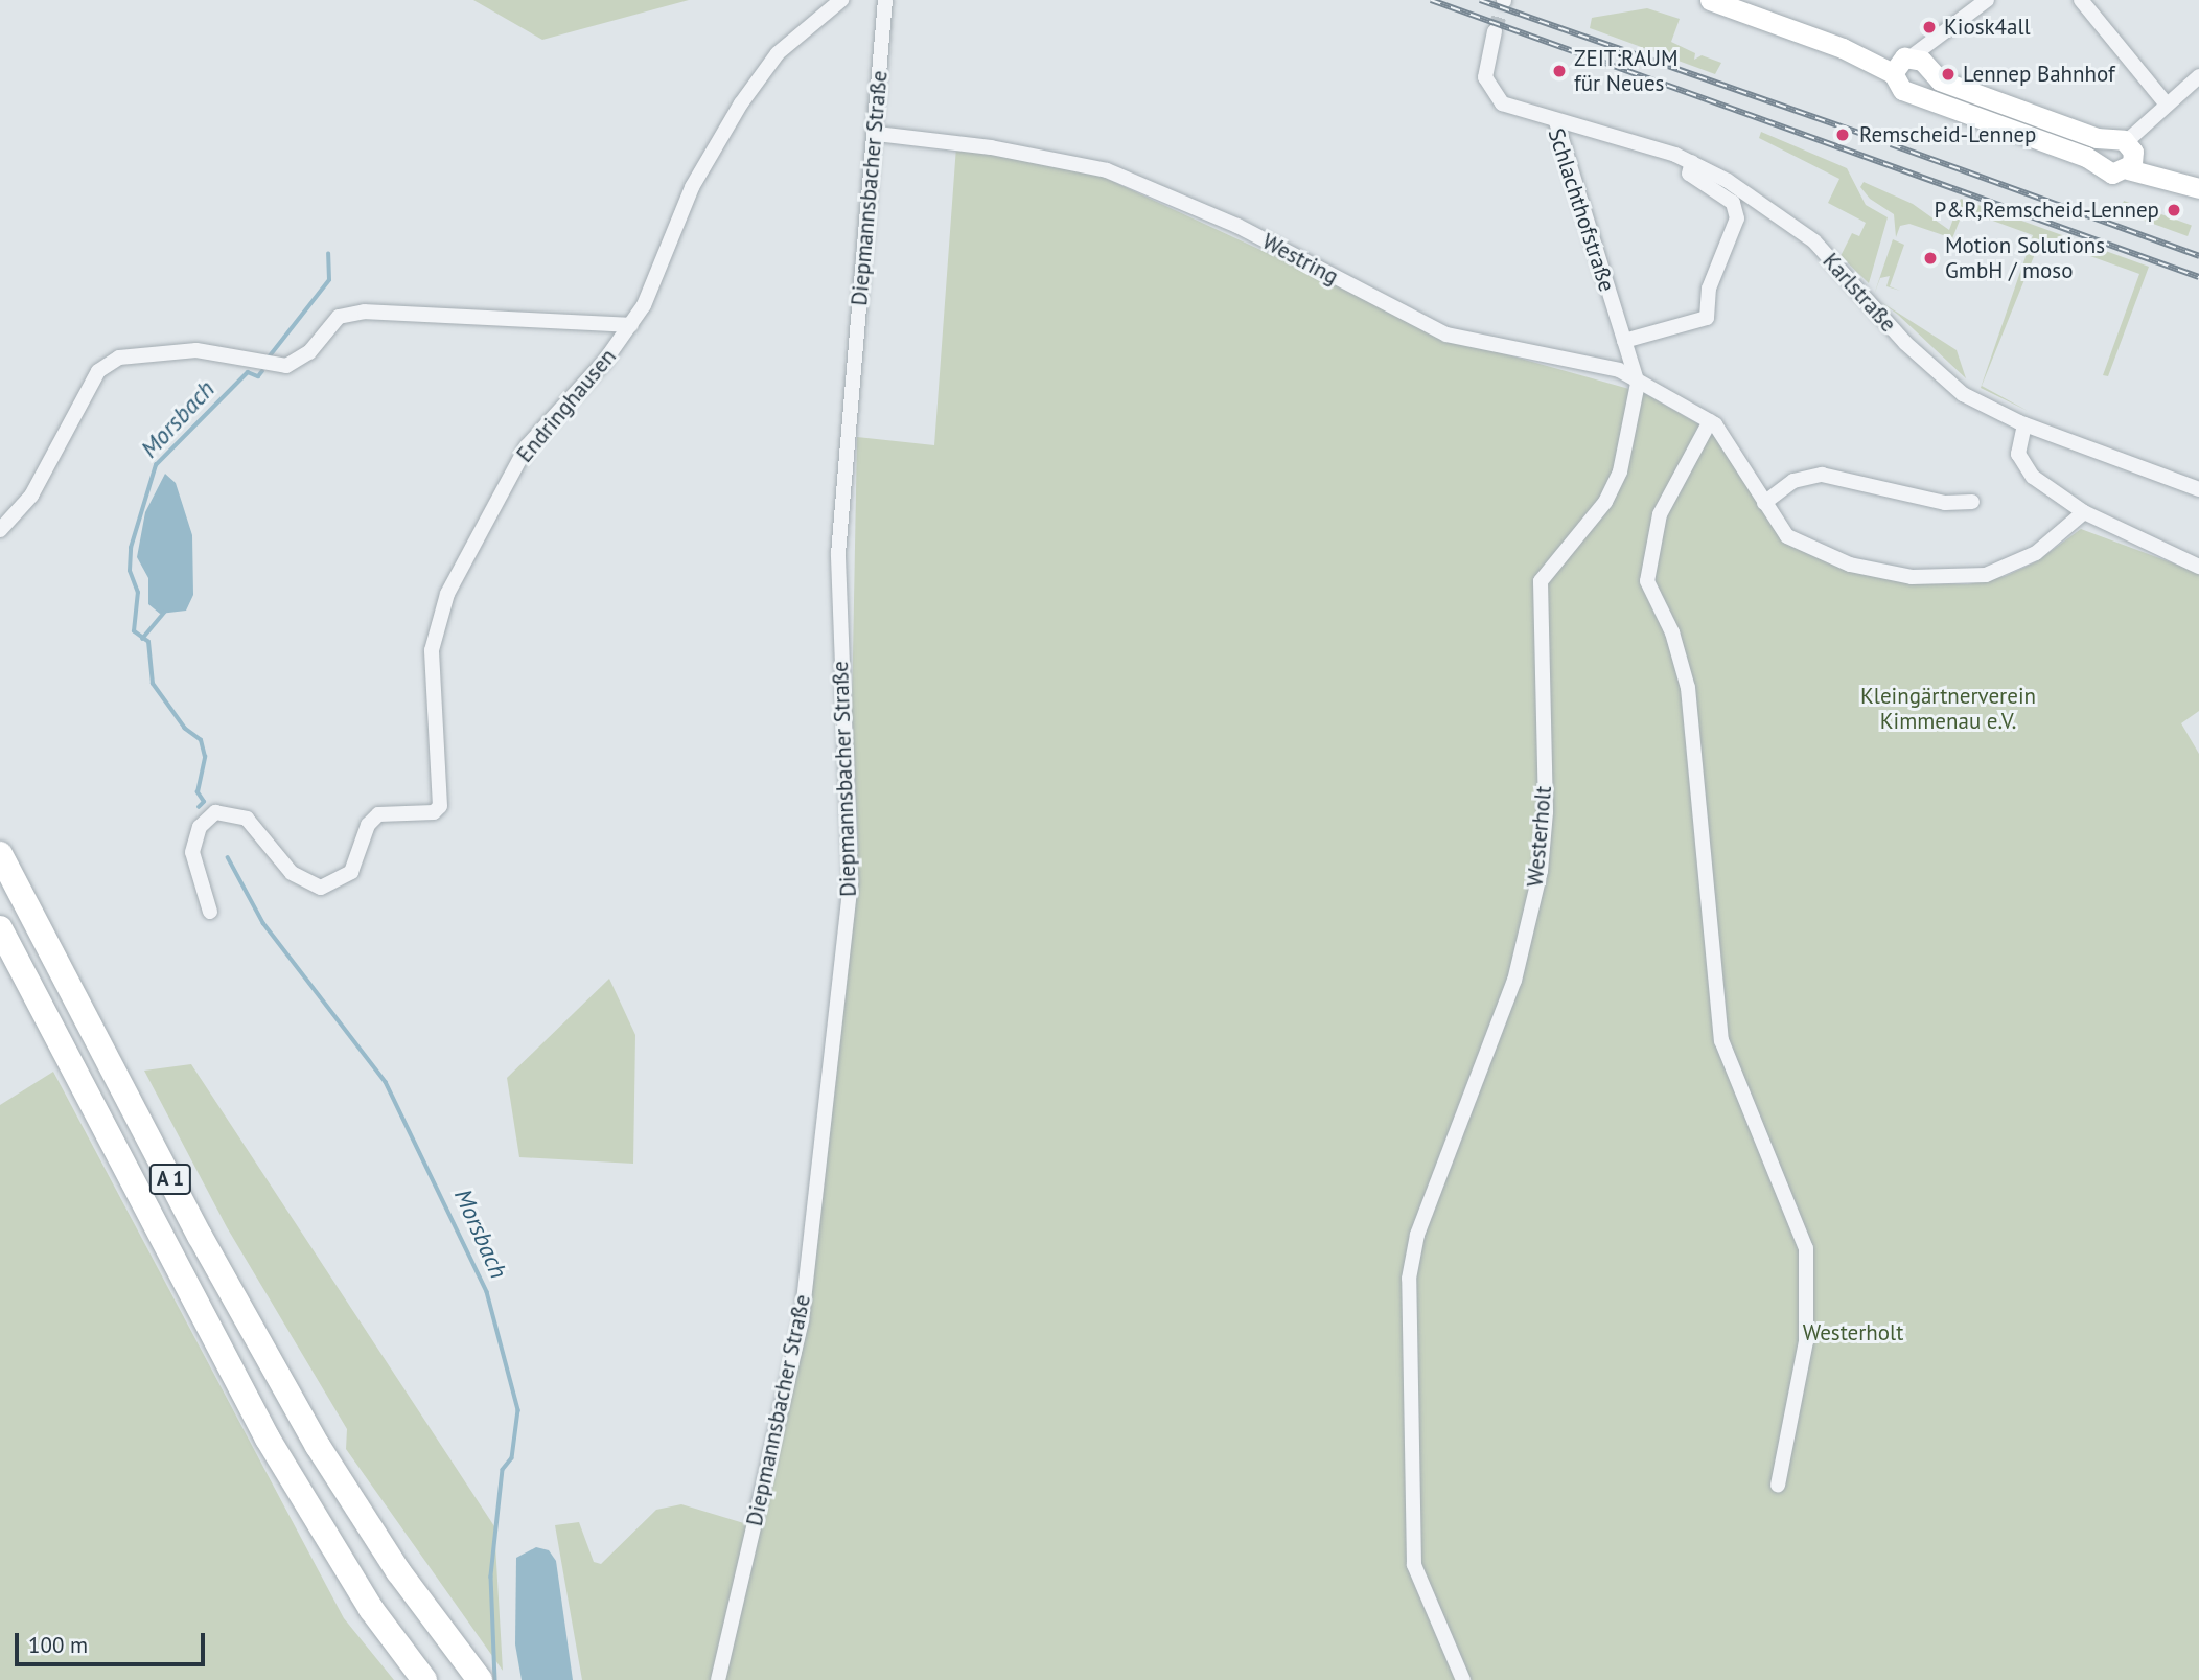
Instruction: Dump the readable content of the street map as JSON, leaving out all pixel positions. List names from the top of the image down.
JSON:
{
  "streets": {
    "highway": ["A 1"],
    "street": [
      "Diepmannsbacher Straße",
      "Schlachthofstraße",
      "Westring",
      "Karlstraße",
      "Endringhausen",
      "Westerholt"
    ]
  },
  "crossings": [
    ["Diepmannsbacher Straße", "Westring"],
    ["Schlachthofstraße", "Westring"],
    ["Schlachthofstraße", "Karlstraße"],
    ["Schlachthofstraße", "Westerholt"],
    ["Westring", "Westerholt"]
  ],
  "water": ["Morsbach"],
  "parks": ["Kleingärtnerverein Kimmenau e.V.", "Westerholt"],
  "places": [
    "Kiosk4all",
    "ZEIT:RAUM für Neues",
    "Lennep Bahnhof",
    "Remscheid-Lennep",
    "P&R,Remscheid-Lennep",
    "Motion Solutions GmbH / moso"
  ],
  "scale_bar": "100 m"
}
